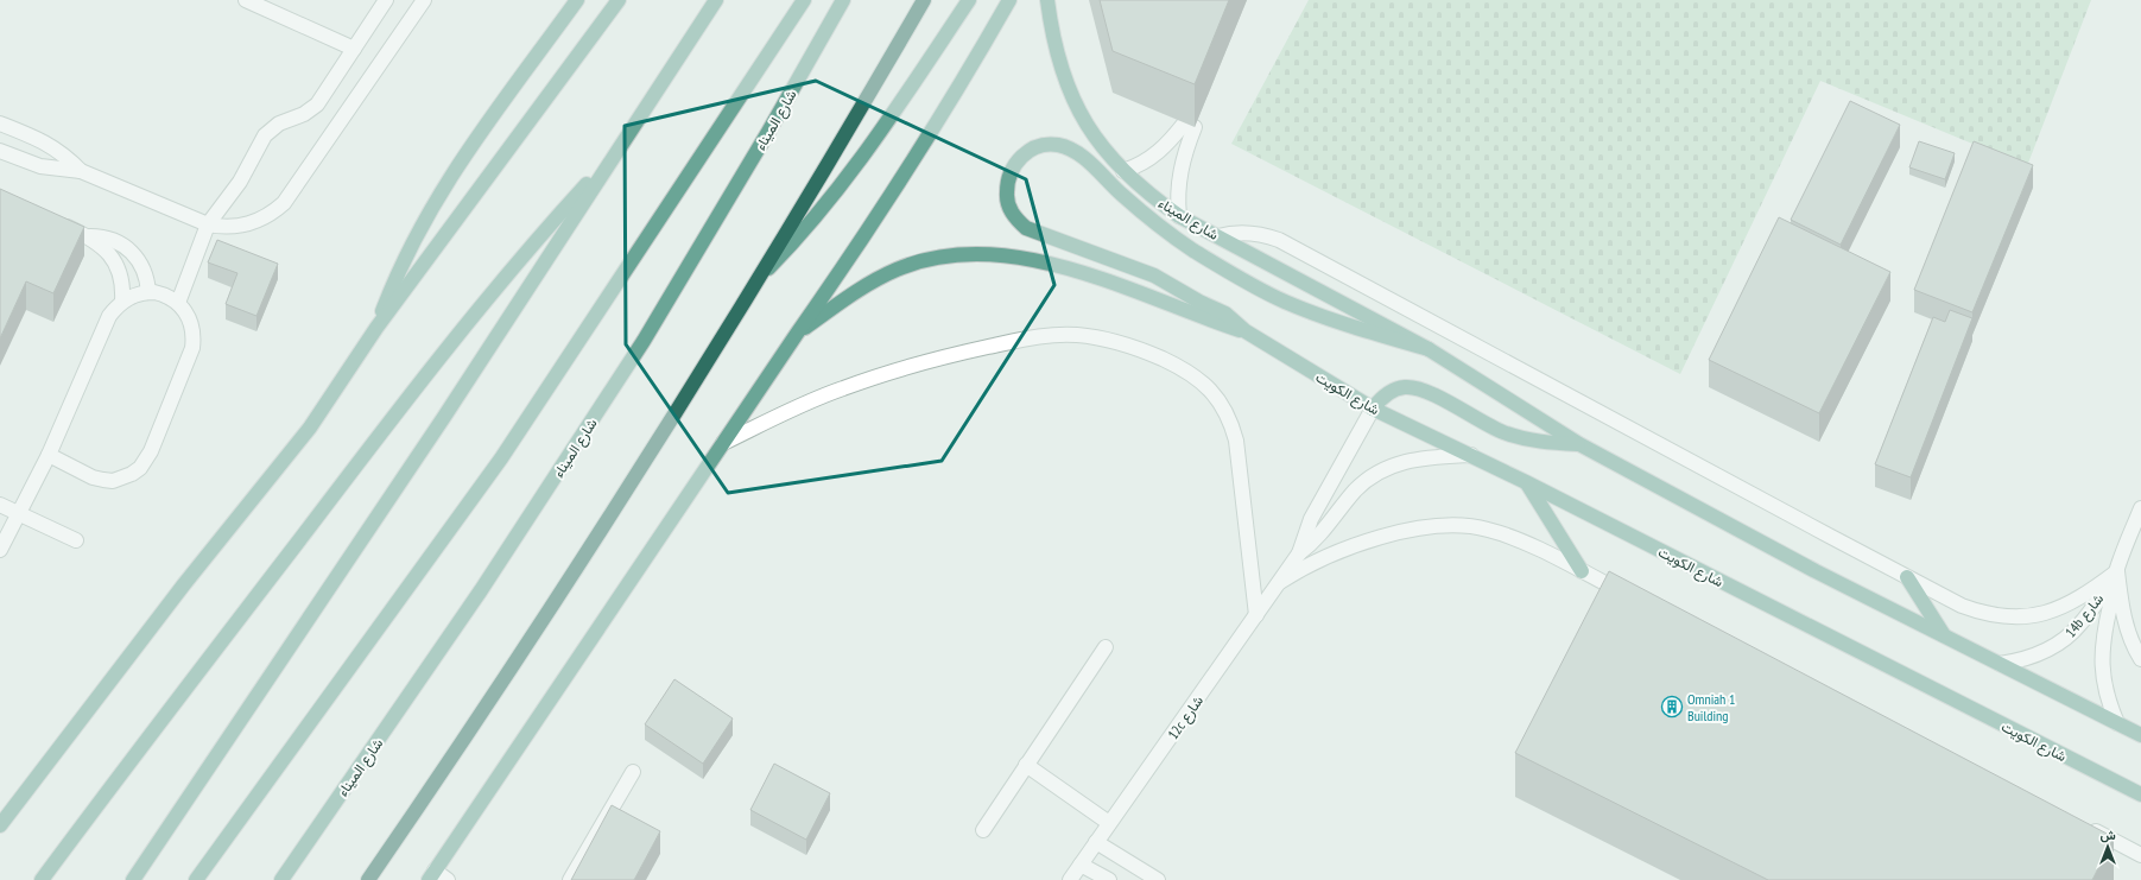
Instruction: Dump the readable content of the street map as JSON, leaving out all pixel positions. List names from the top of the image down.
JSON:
{
  "streets": {
    "main road": ["شارع الميناء", "شارع الكويت"],
    "street": ["14b شارع", "12c شارع"]
  },
  "crossings": [
    ["شارع الكويت", "12c شارع"]
  ],
  "places": {
    "building": ["Omniah 1 Building"]
  },
  "north": "top"
}
